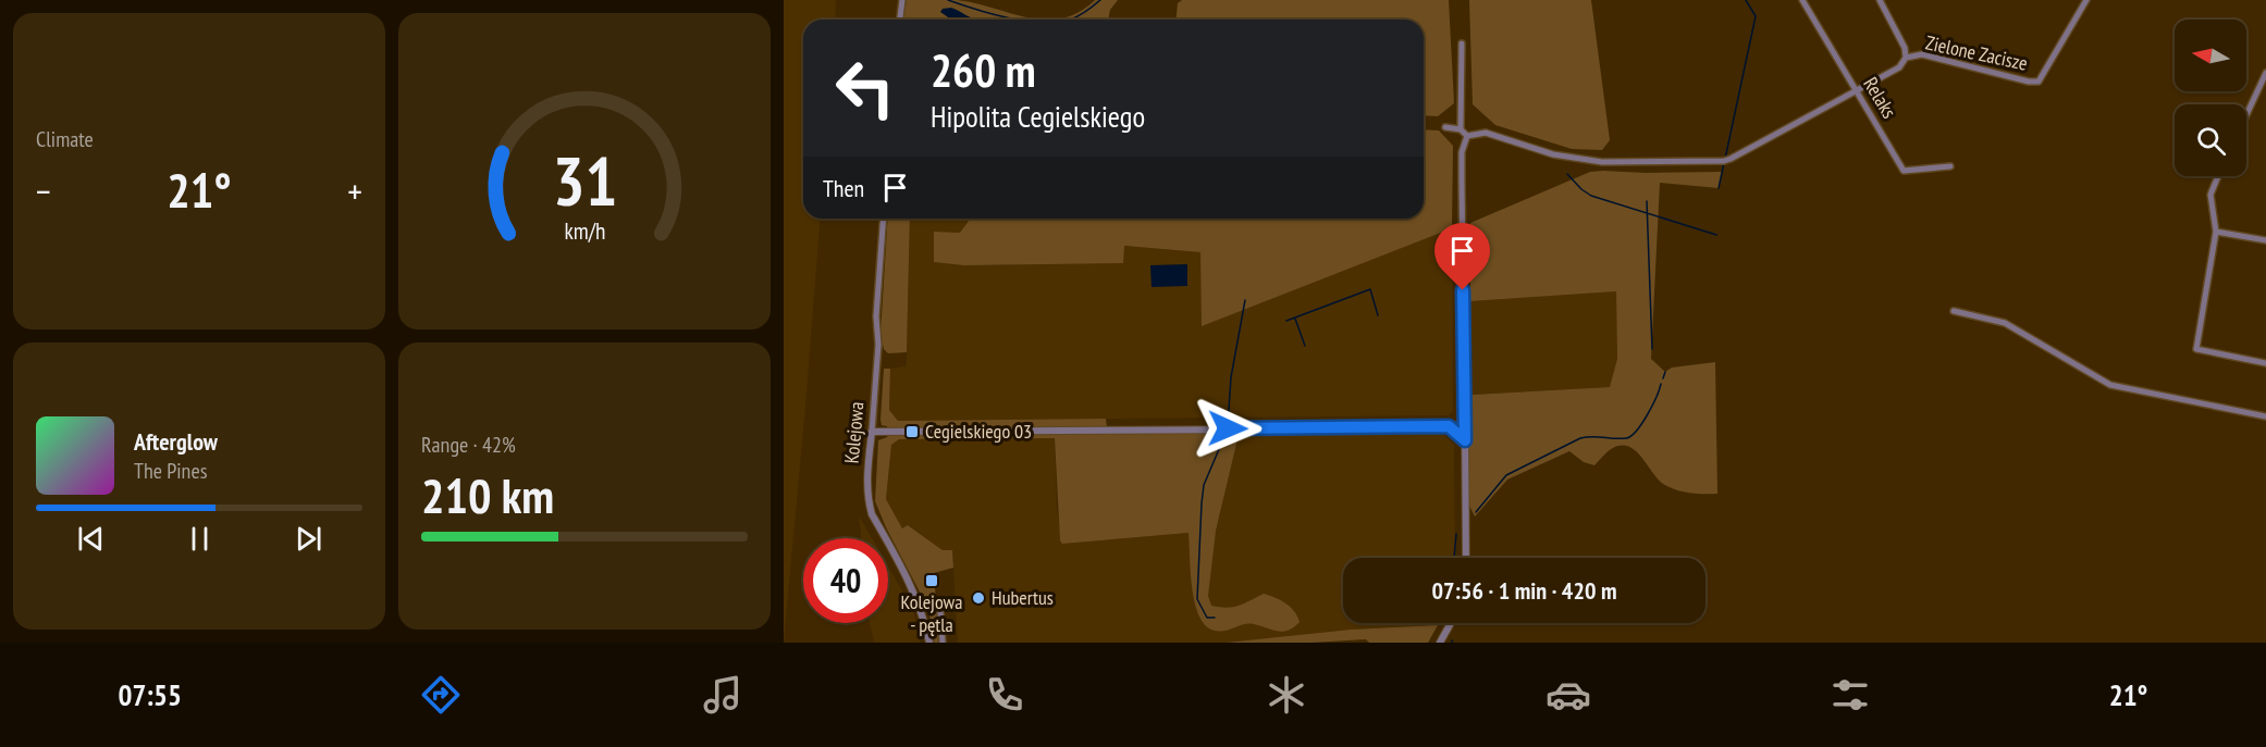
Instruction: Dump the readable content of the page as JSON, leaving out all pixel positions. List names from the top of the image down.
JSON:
{
  "streets": {
    "street": ["Zielone Zacisze", "Relaks", "Kolejowa"]
  },
  "crossings": [
    ["Zielone Zacisze", "Relaks"]
  ],
  "places": {
    "transit": ["Cegielskiego 03", "Kolejowa - pętla"],
    "other": ["Hubertus"]
  },
  "north": "left",
  "page": {
    "tile": [
      "Climate",
      ["Range · 42%", "210 km"]
    ],
    "turn": ["260 m", "Hipolita Cegielskiego"],
    "then": "Then",
    "heat": ["−", "21°", "+"],
    "song": ["Afterglow", "The Pines"],
    "limit": "40",
    "trip": "07:56 · 1 min · 420 m",
    "tabs": ["07:55", "21°"],
    "gauge": ["31", "km/h"]
  }
}
